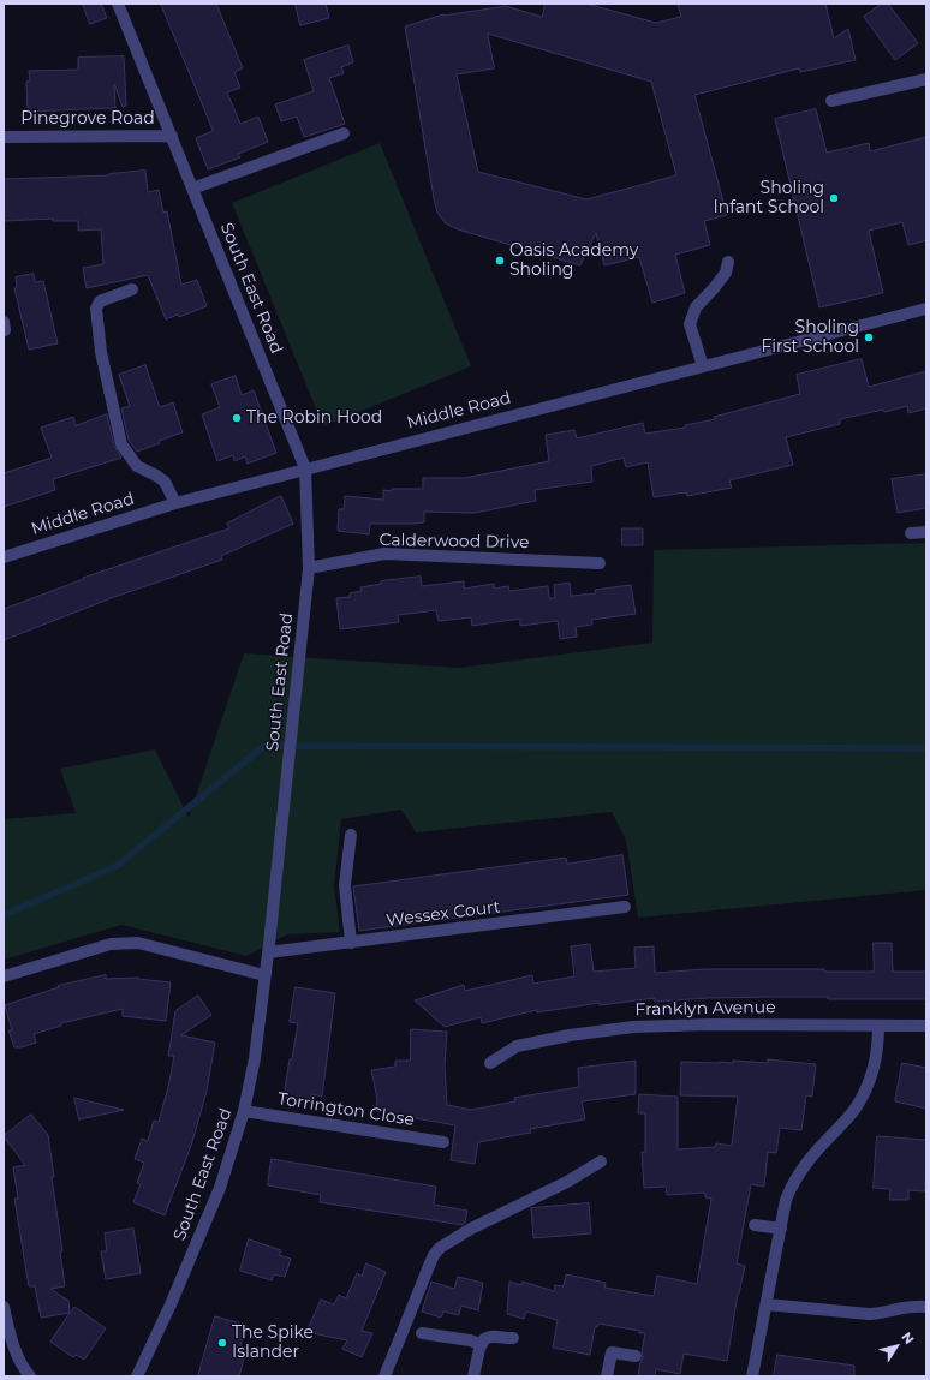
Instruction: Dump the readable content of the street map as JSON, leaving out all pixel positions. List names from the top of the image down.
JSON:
{
  "streets": {
    "street": [
      "Pinegrove Road",
      "South East Road",
      "Middle Road",
      "Calderwood Drive",
      "Wessex Court",
      "Franklyn Avenue",
      "Torrington Close"
    ]
  },
  "crossings": [
    ["Pinegrove Road", "South East Road"],
    ["South East Road", "Middle Road"],
    ["South East Road", "Calderwood Drive"],
    ["South East Road", "Wessex Court"],
    ["South East Road", "Torrington Close"]
  ],
  "places": [
    "Sholing Infant School",
    "Oasis Academy Sholing",
    "Sholing First School",
    "The Robin Hood",
    "The Spike Islander"
  ],
  "north": "top right"
}
